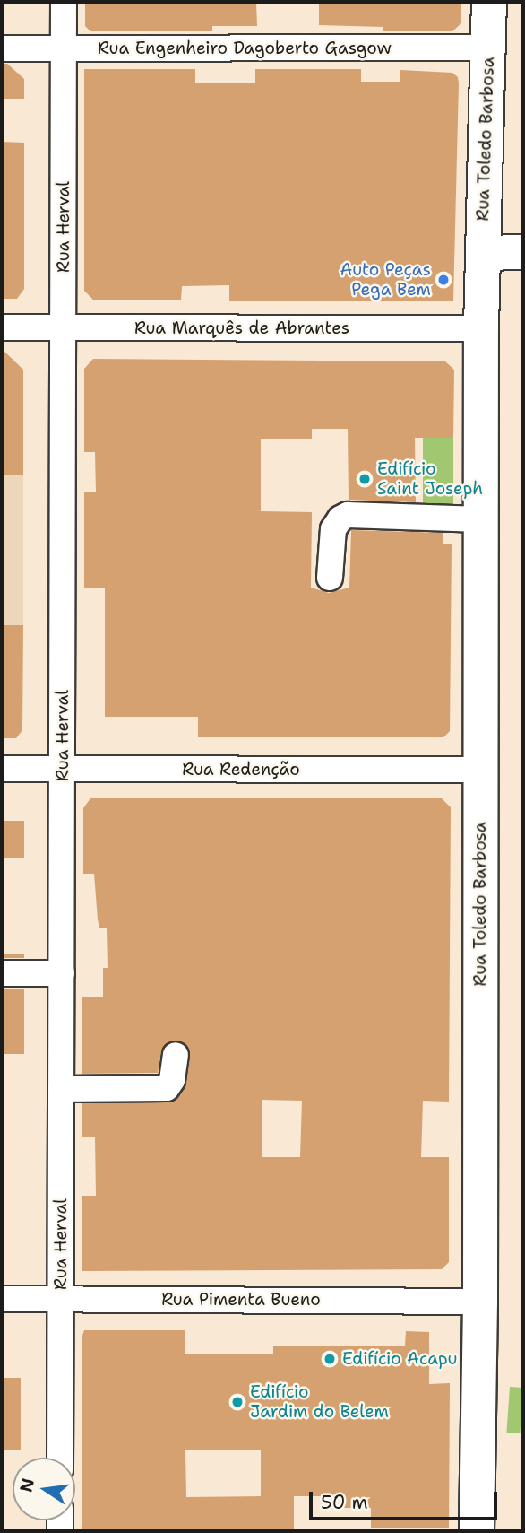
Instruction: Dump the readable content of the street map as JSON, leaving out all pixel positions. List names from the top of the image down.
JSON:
{
  "streets": {
    "street": [
      "Rua Engenheiro Dagoberto Gasgow",
      "Rua Toledo Barbosa",
      "Rua Herval",
      "Rua Marquês de Abrantes",
      "Rua Redenção",
      "Rua Pimenta Bueno"
    ]
  },
  "crossings": [
    ["Rua Engenheiro Dagoberto Gasgow", "Rua Toledo Barbosa"],
    ["Rua Engenheiro Dagoberto Gasgow", "Rua Herval"],
    ["Rua Toledo Barbosa", "Rua Marquês de Abrantes"],
    ["Rua Toledo Barbosa", "Rua Redenção"],
    ["Rua Toledo Barbosa", "Rua Pimenta Bueno"],
    ["Rua Herval", "Rua Marquês de Abrantes"],
    ["Rua Herval", "Rua Redenção"],
    ["Rua Herval", "Rua Pimenta Bueno"]
  ],
  "places": [
    "Auto Peças Pega Bem",
    "Edifício Saint Joseph",
    "Edifício Acapu",
    "Edifício Jardim do Belem"
  ],
  "scale_bar": "50 m",
  "north": "left"
}
